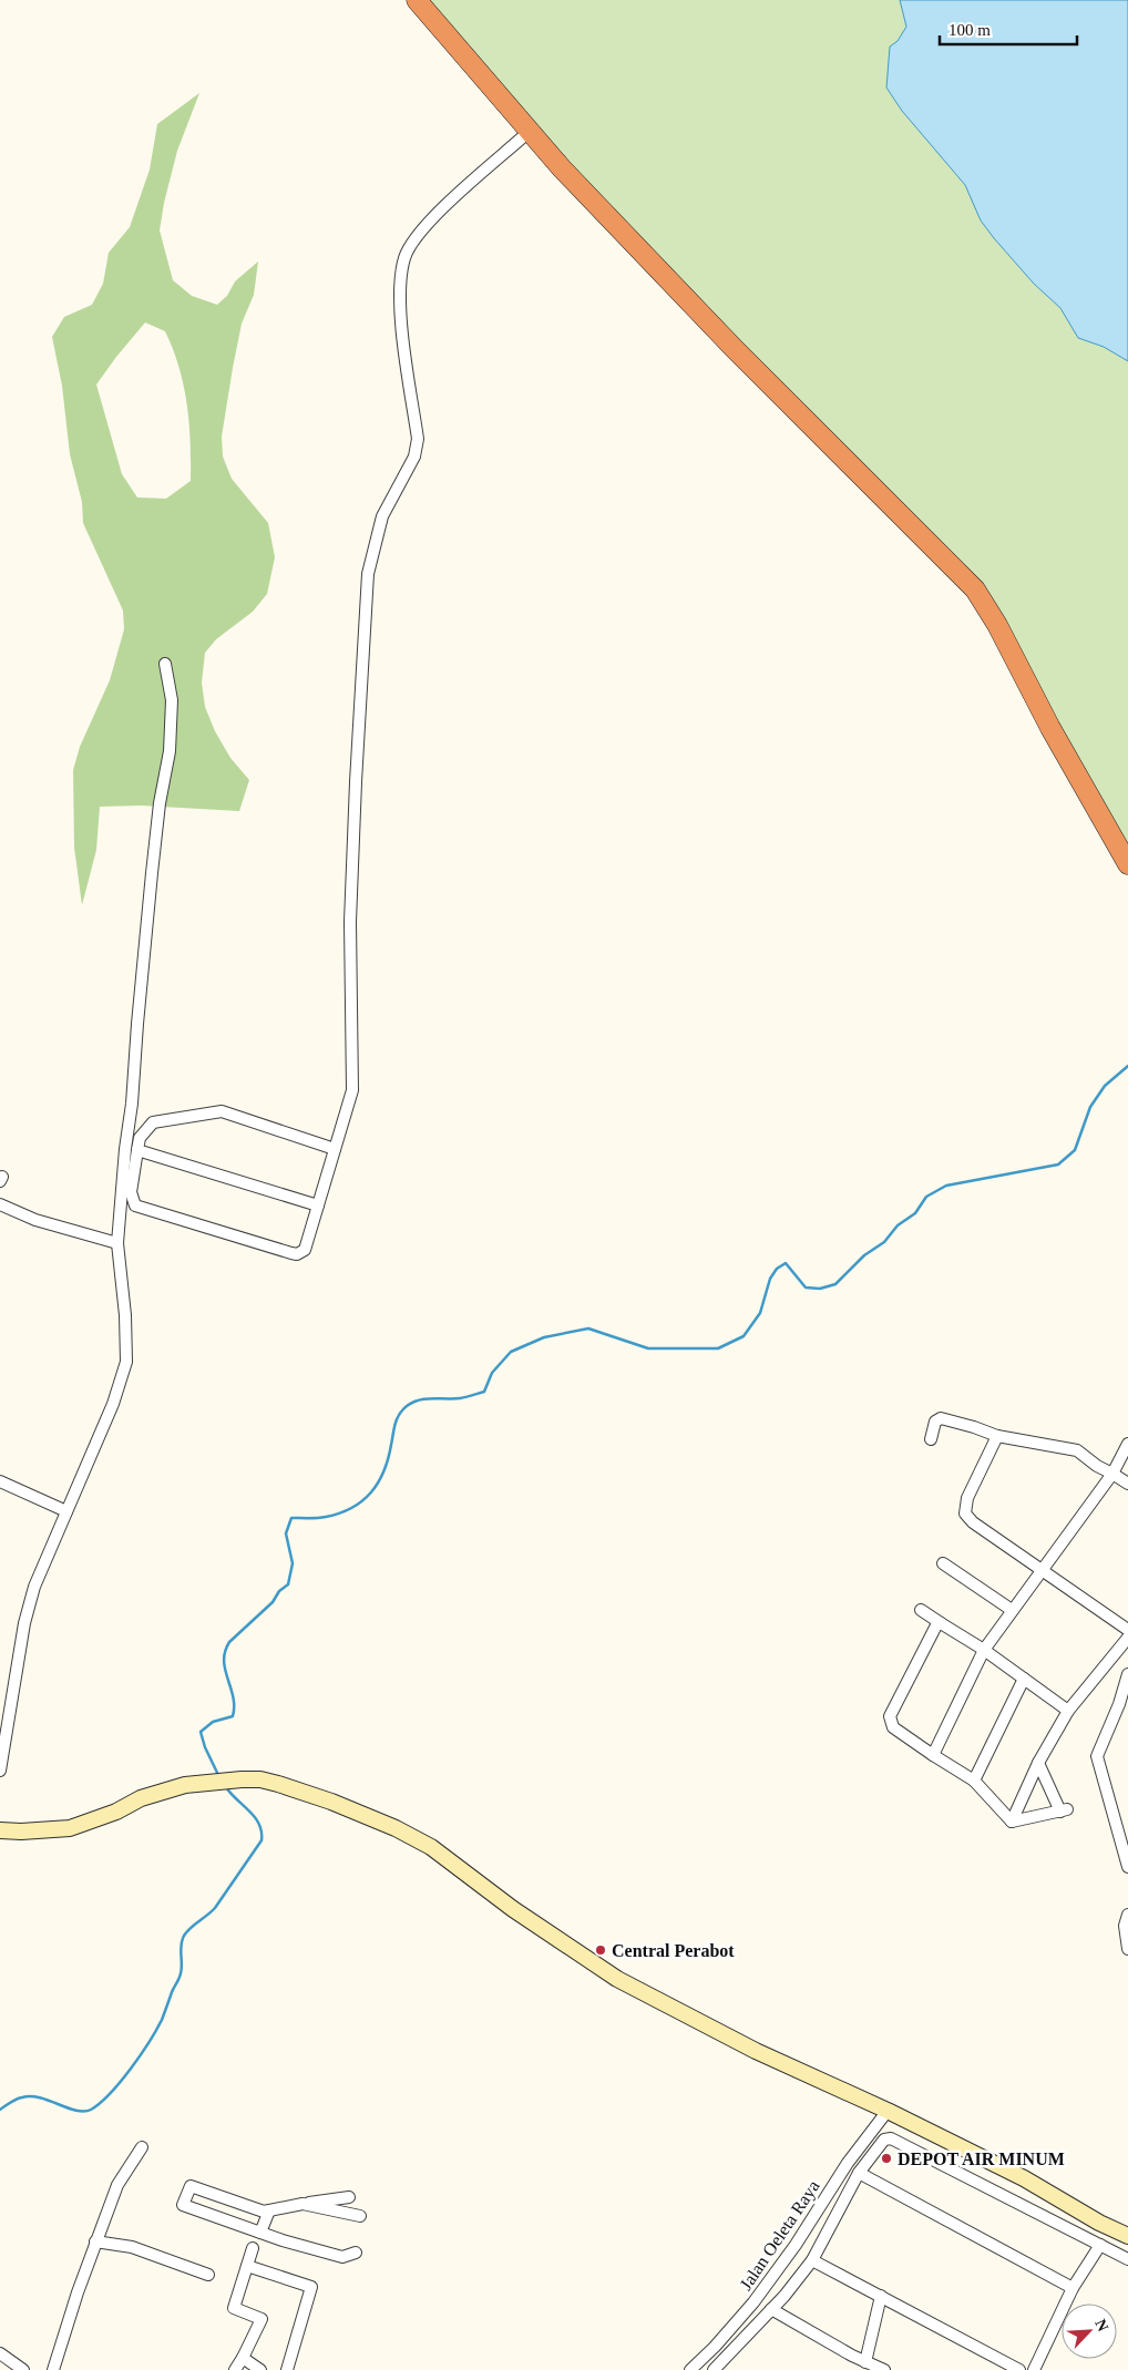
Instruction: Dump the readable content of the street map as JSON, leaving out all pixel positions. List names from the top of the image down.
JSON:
{
  "streets": {
    "street": ["Jalan Oeleta Raya"]
  },
  "places": ["Central Perabot", "DEPOT AIR MINUM"],
  "scale_bar": "100 m",
  "north": "top right"
}
